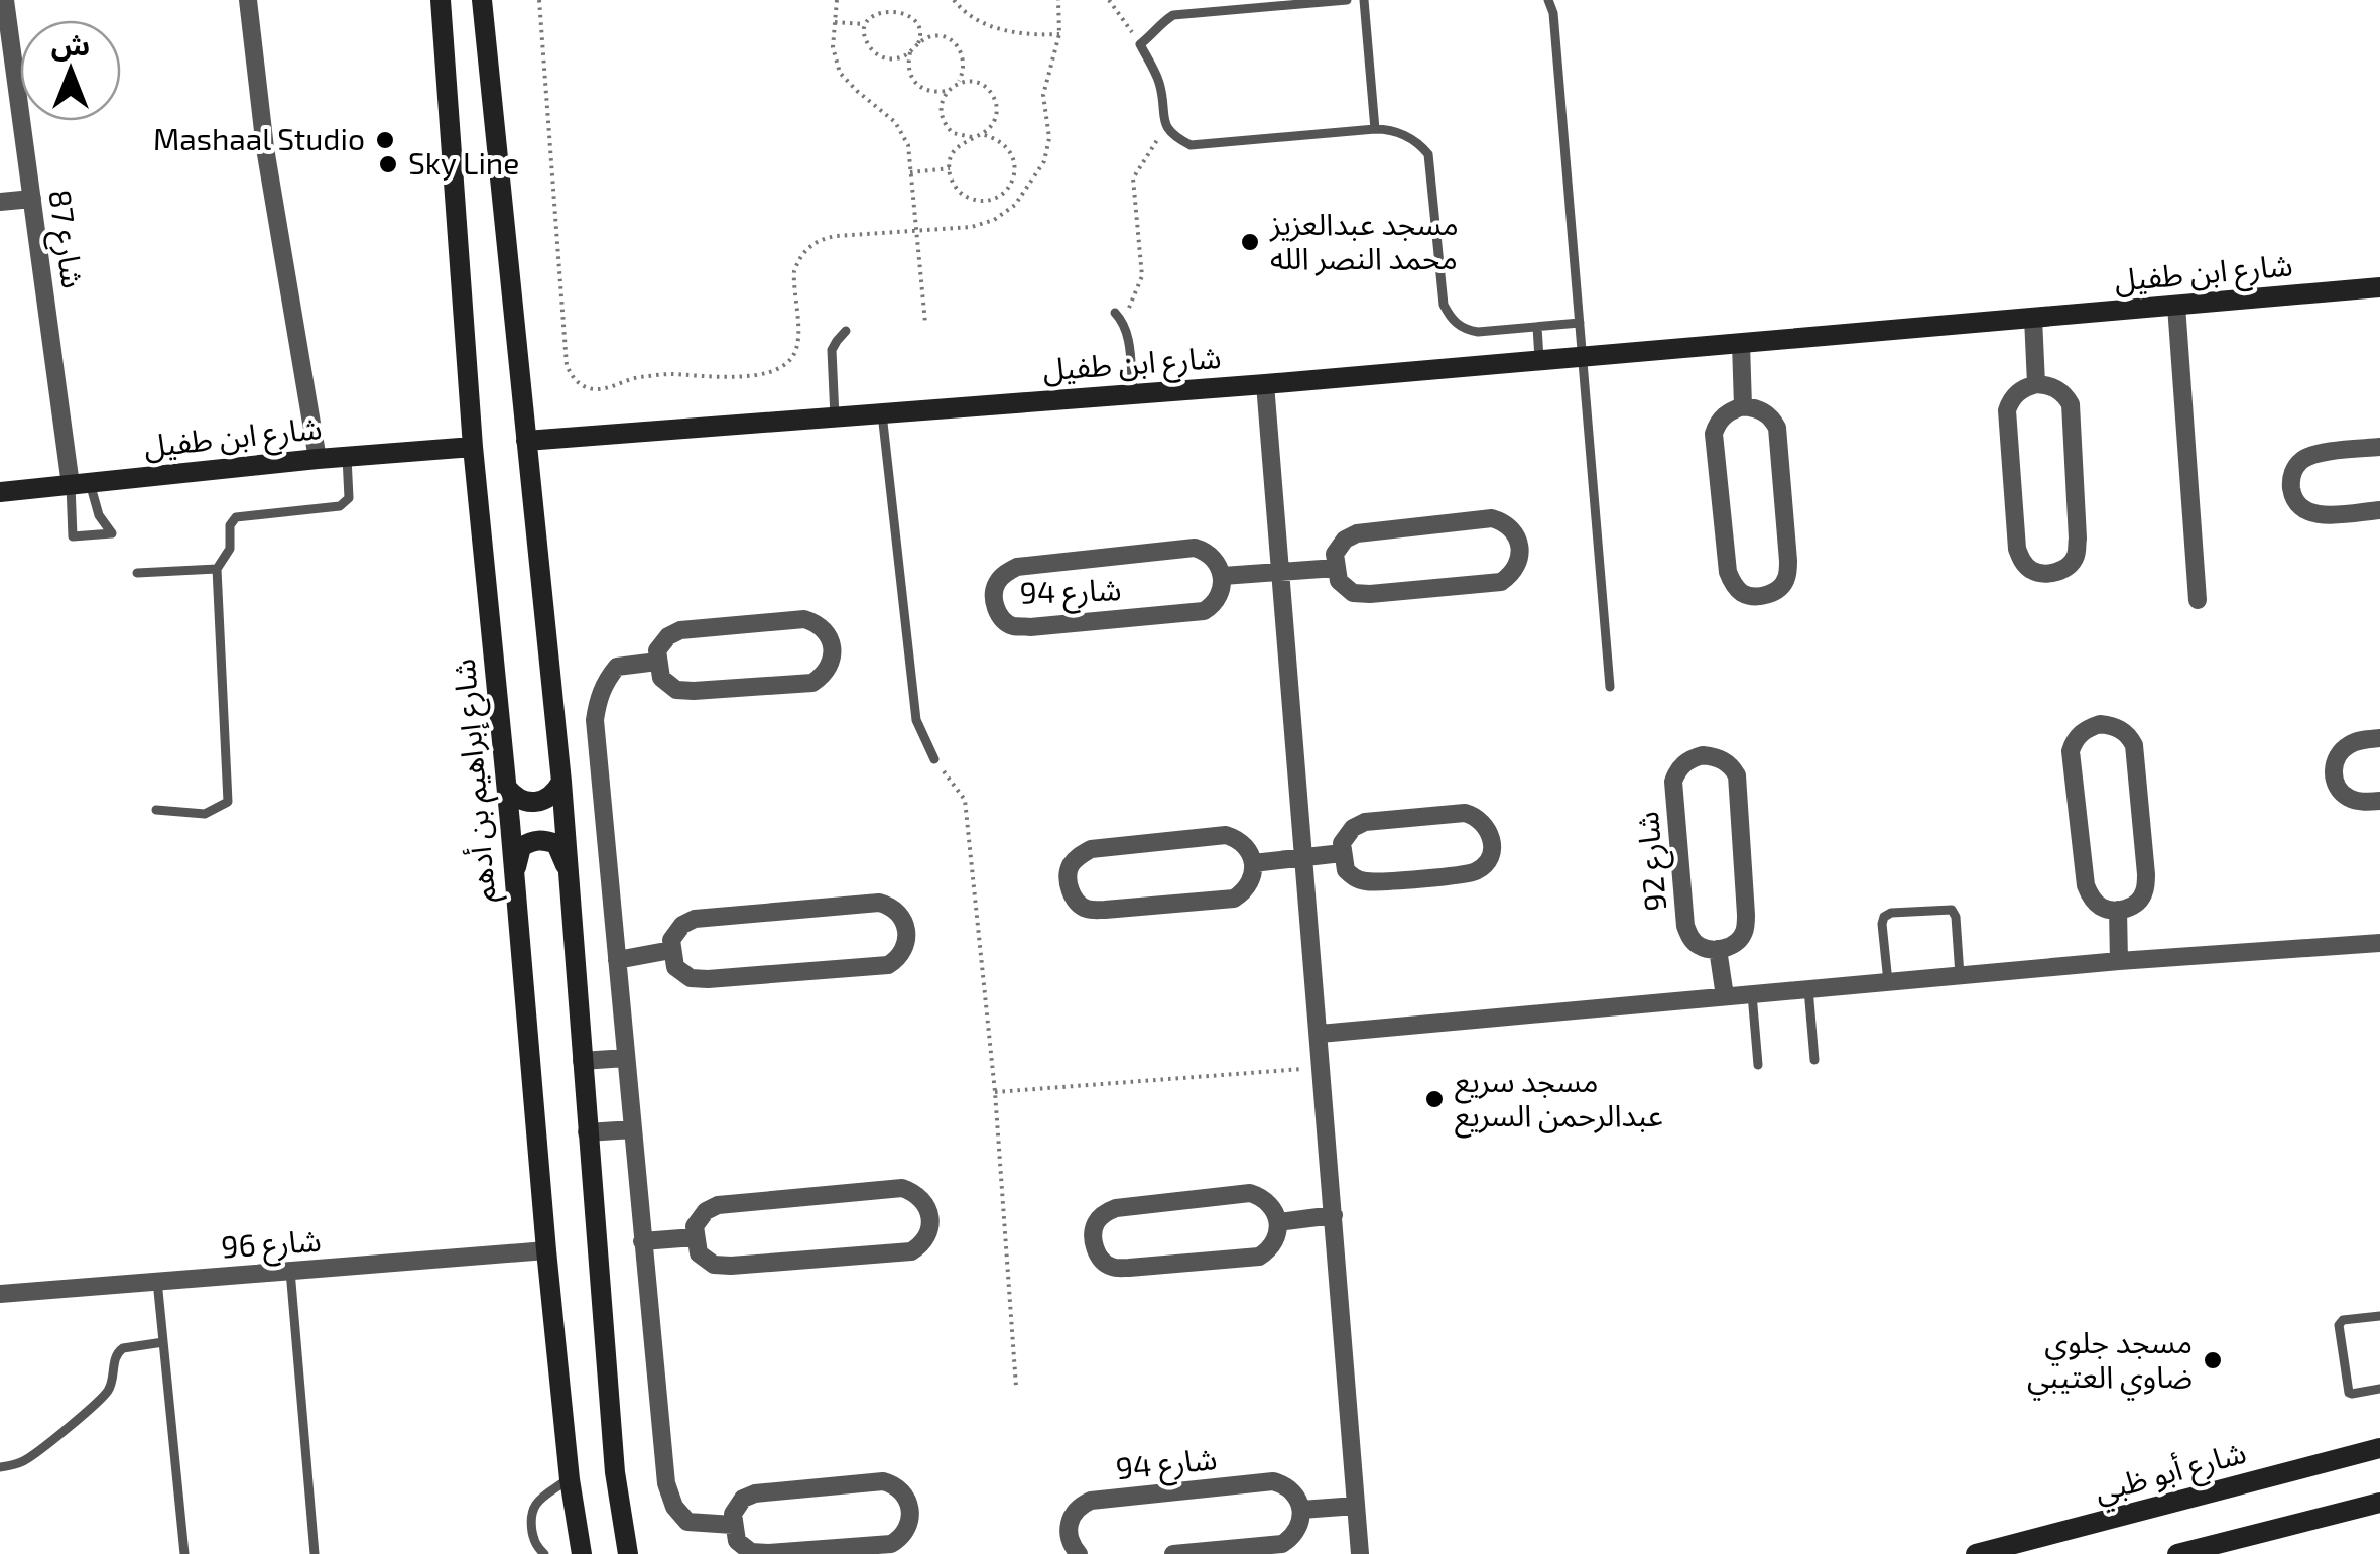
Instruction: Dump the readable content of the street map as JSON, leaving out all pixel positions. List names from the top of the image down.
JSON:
{
  "streets": {
    "street": [
      "شارع 87",
      "شارع ابن طفيل",
      "شارع 94",
      "شارع إبراهيم بن أدهم",
      "شارع 92",
      "شارع 96",
      "شارع أبو ظبي"
    ]
  },
  "crossings": [
    ["شارع 87", "شارع ابن طفيل"],
    ["شارع ابن طفيل", "شارع إبراهيم بن أدهم"],
    ["شارع إبراهيم بن أدهم", "شارع 96"]
  ],
  "places": [
    "Mashaal Studio",
    "Sky Line",
    "مسجد عبدالعزيز محمد النصر الله",
    "مسجد سريع عبدالرحمن السريع",
    "مسجد جلوي ضاوي العتيبي"
  ],
  "north": "top"
}
